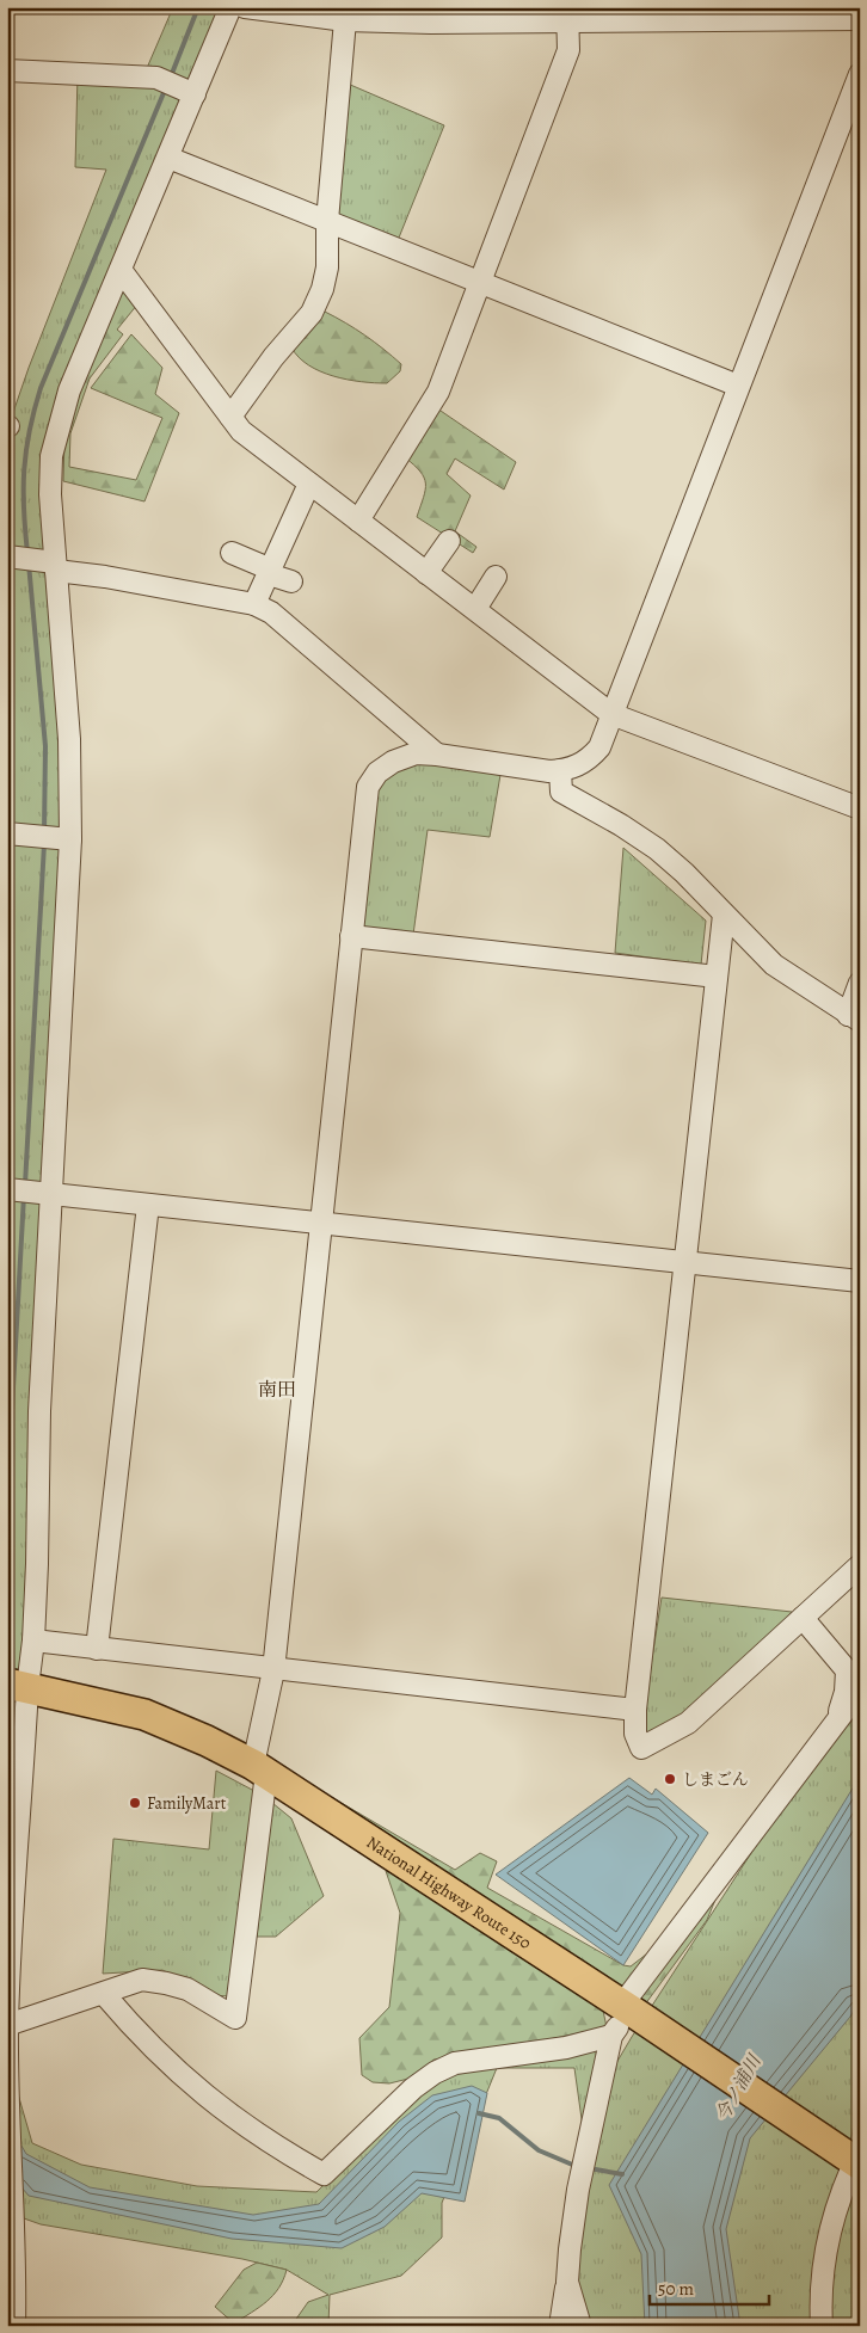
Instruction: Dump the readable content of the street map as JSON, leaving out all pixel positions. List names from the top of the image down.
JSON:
{
  "streets": {
    "highway": ["National Highway Route 150"]
  },
  "districts": ["南田"],
  "water": ["今ノ浦川"],
  "places": ["しまごん", "FamilyMart"],
  "scale_bar": "50 m"
}
